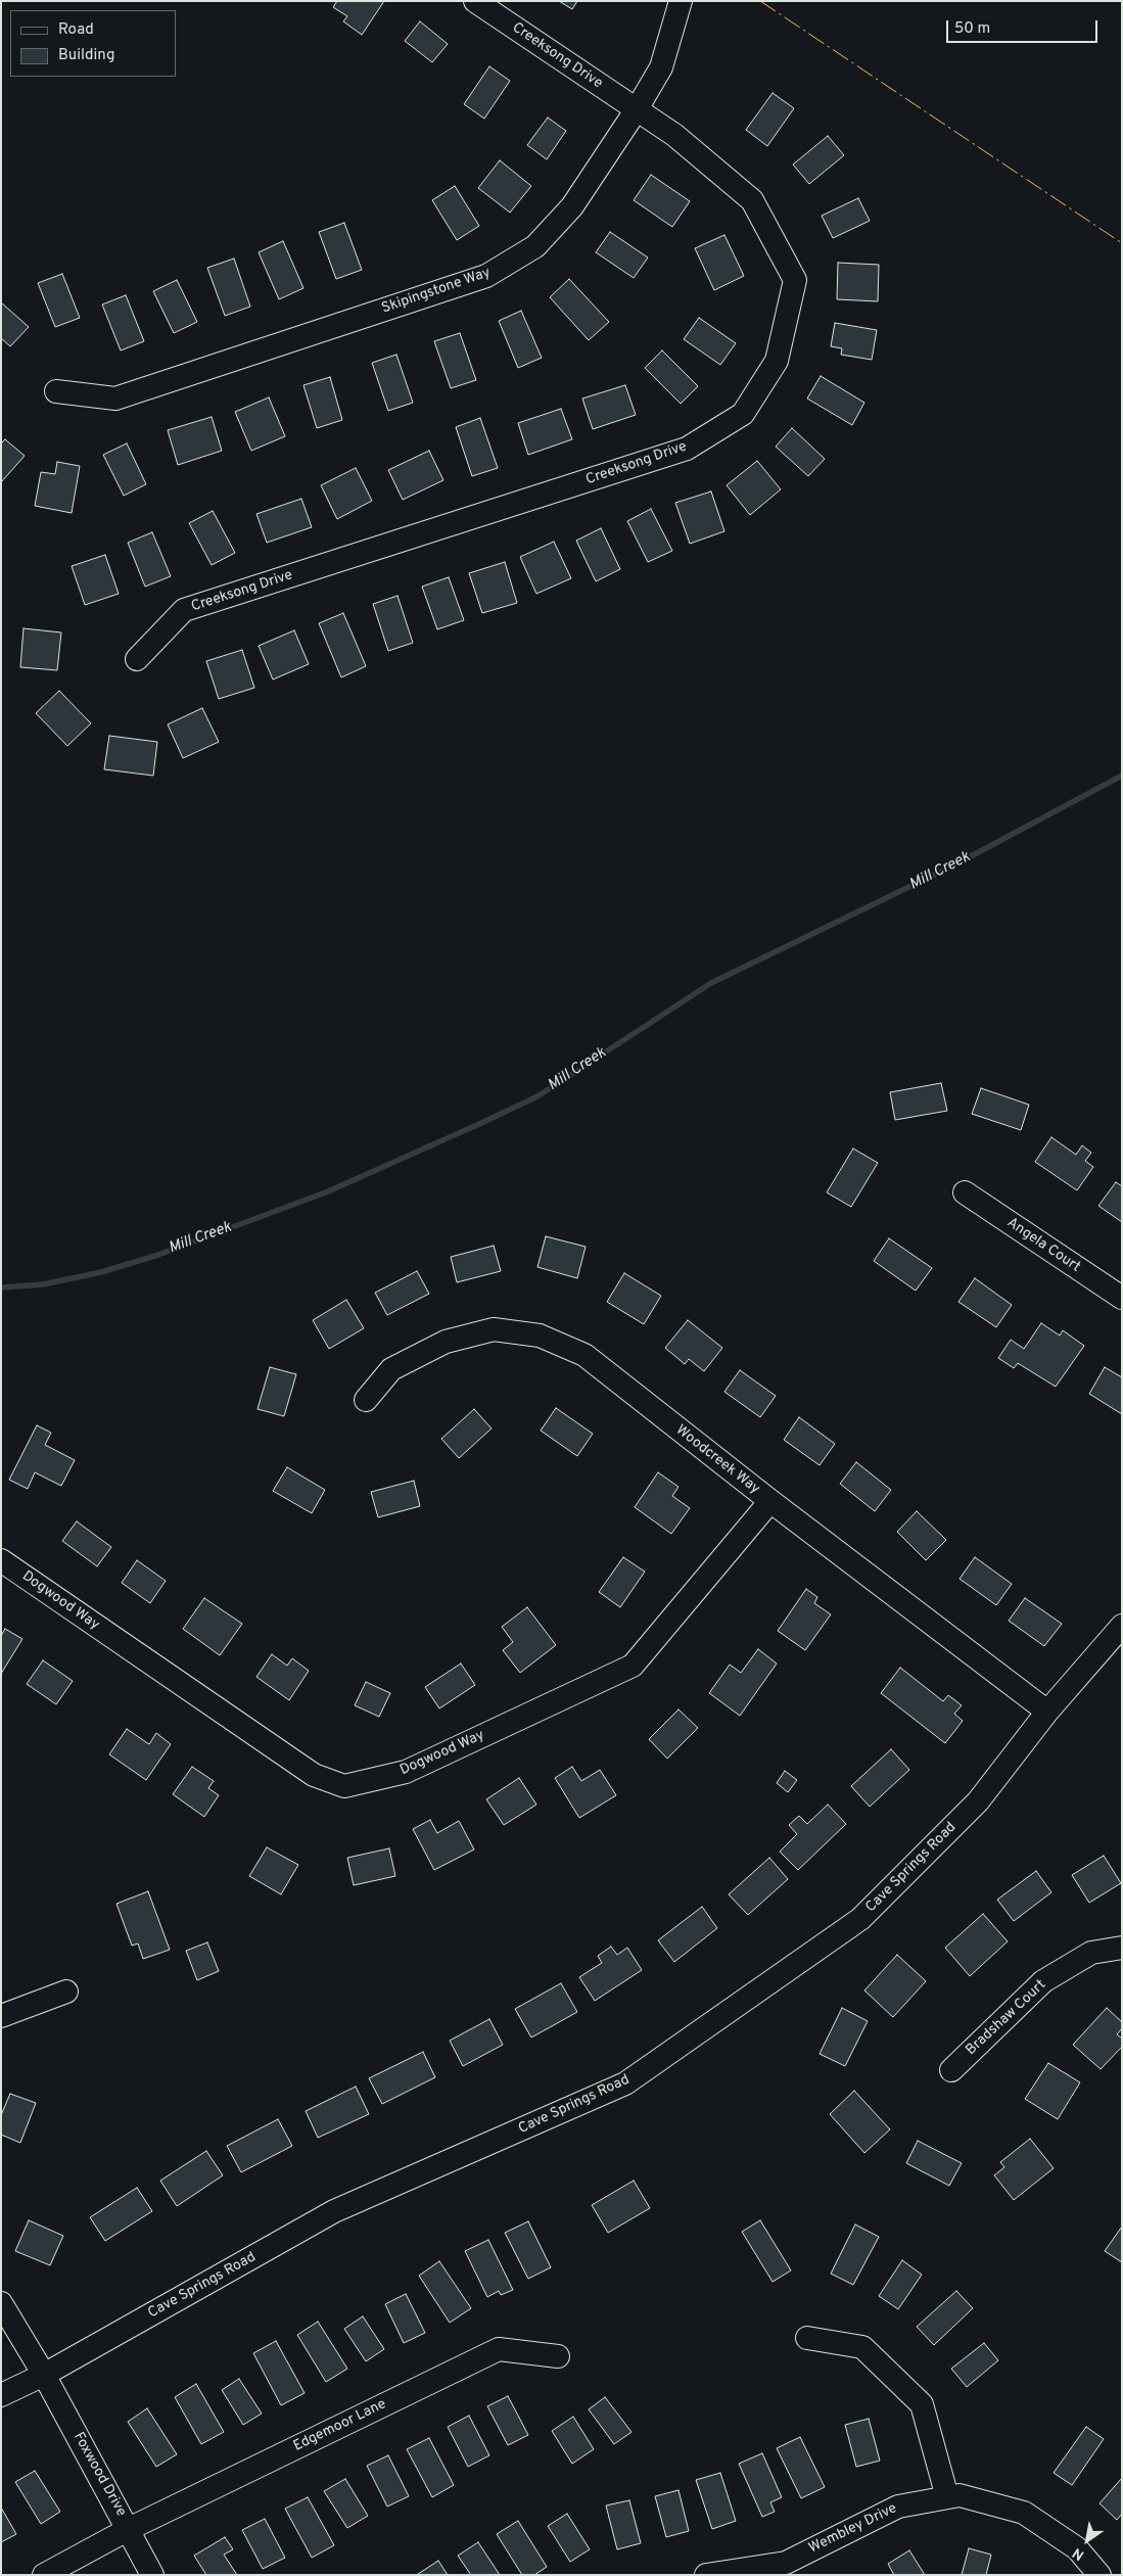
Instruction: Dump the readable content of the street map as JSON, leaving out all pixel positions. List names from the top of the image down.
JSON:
{
  "streets": {
    "street": [
      "Creeksong Drive",
      "Skipingstone Way",
      "Angela Court",
      "Woodcreek Way",
      "Dogwood Way",
      "Cave Springs Road",
      "Bradshaw Court",
      "Edgemoor Lane",
      "Foxwood Drive",
      "Wembley Drive"
    ]
  },
  "crossings": [
    ["Creeksong Drive", "Skipingstone Way"],
    ["Woodcreek Way", "Dogwood Way"],
    ["Woodcreek Way", "Cave Springs Road"],
    ["Cave Springs Road", "Foxwood Drive"],
    ["Edgemoor Lane", "Foxwood Drive"]
  ],
  "water": ["Mill Creek"],
  "legend": ["Road", "Building"],
  "scale_bar": "50 m",
  "north": "bottom left"
}
